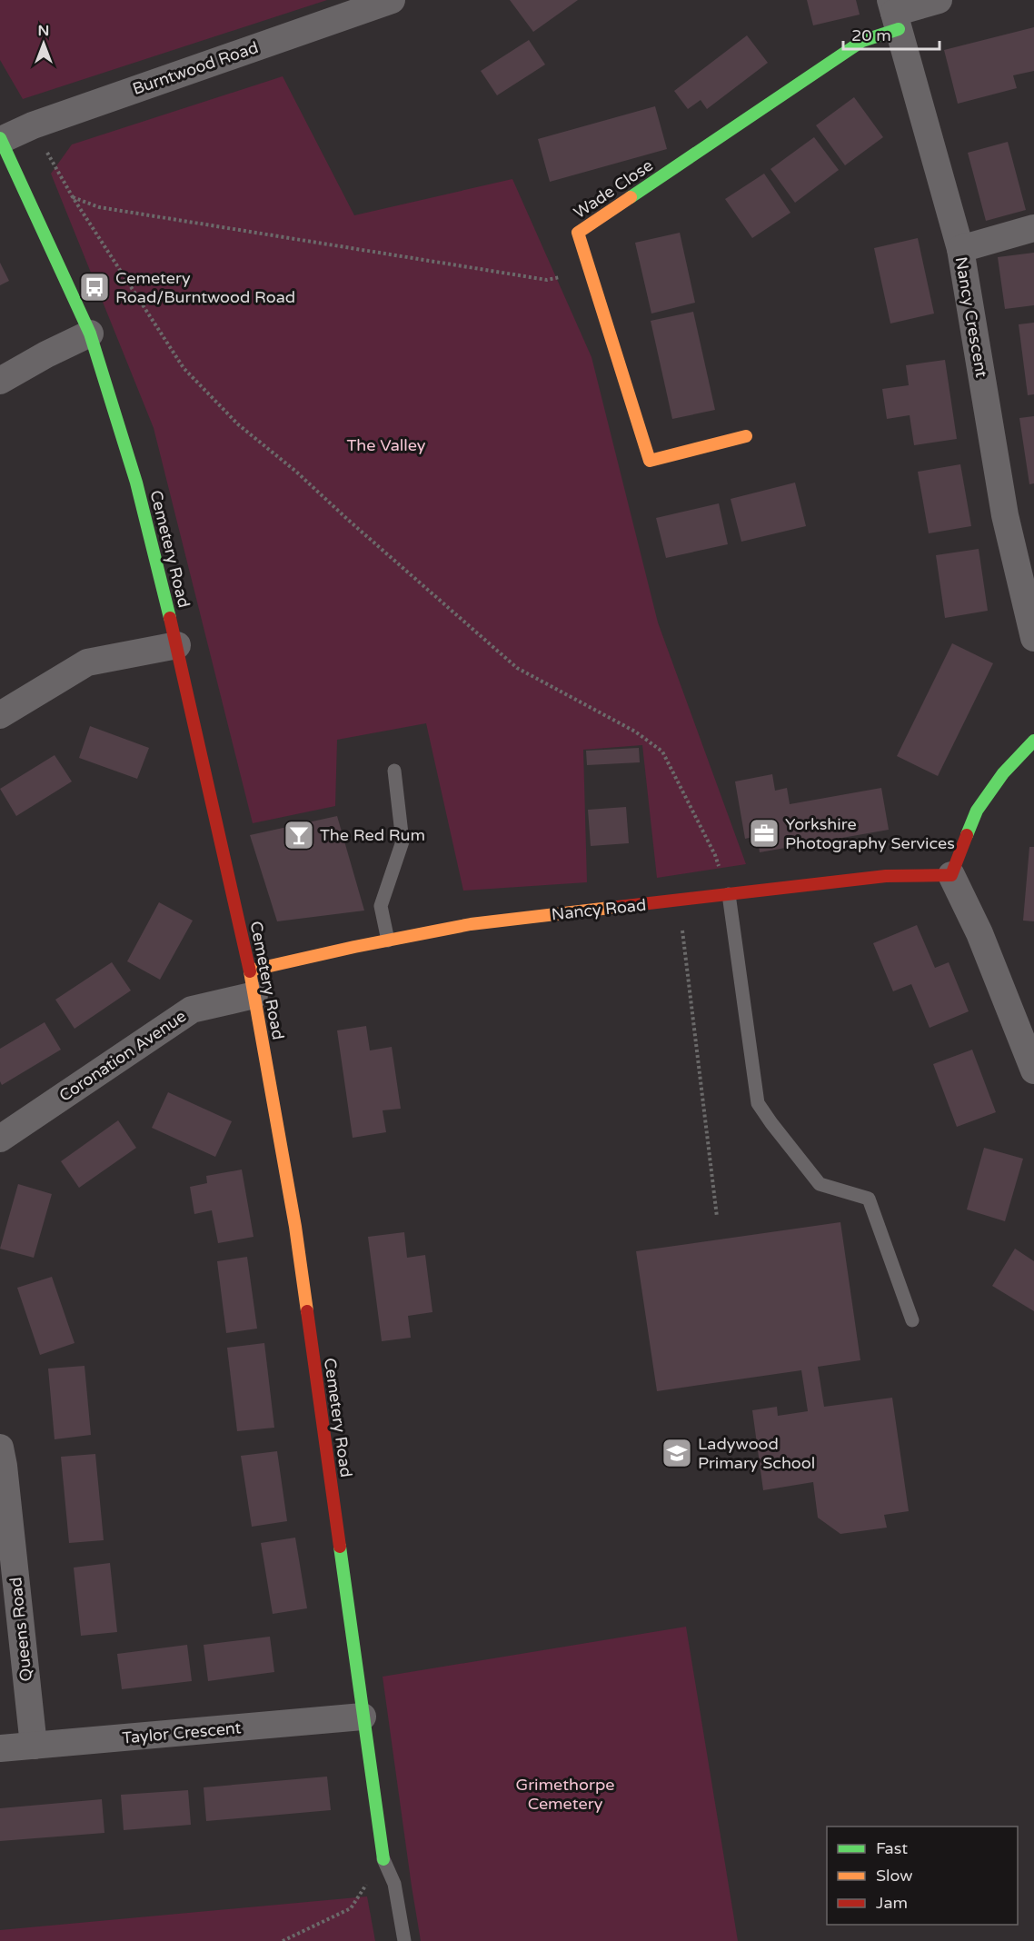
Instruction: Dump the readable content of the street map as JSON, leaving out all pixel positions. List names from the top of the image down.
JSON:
{
  "streets": {
    "street": [
      "Burntwood Road",
      "Wade Close",
      "Nancy Crescent",
      "Cemetery Road",
      "Nancy Road",
      "Coronation Avenue",
      "Queens Road",
      "Taylor Crescent"
    ]
  },
  "crossings": [
    ["Burntwood Road", "Cemetery Road"],
    ["Wade Close", "Nancy Crescent"],
    ["Cemetery Road", "Nancy Road"],
    ["Cemetery Road", "Coronation Avenue"],
    ["Cemetery Road", "Taylor Crescent"],
    ["Nancy Road", "Coronation Avenue"],
    ["Queens Road", "Taylor Crescent"]
  ],
  "parks": ["The Valley", "Grimethorpe Cemetery"],
  "places": {
    "bus stop": ["Cemetery Road/Burntwood Road"],
    "office": ["Yorkshire Photography Services"],
    "bar": ["The Red Rum"],
    "school or university": ["Ladywood Primary School"]
  },
  "legend": ["Fast", "Slow", "Jam"],
  "scale_bar": "20 m",
  "north": "top"
}
